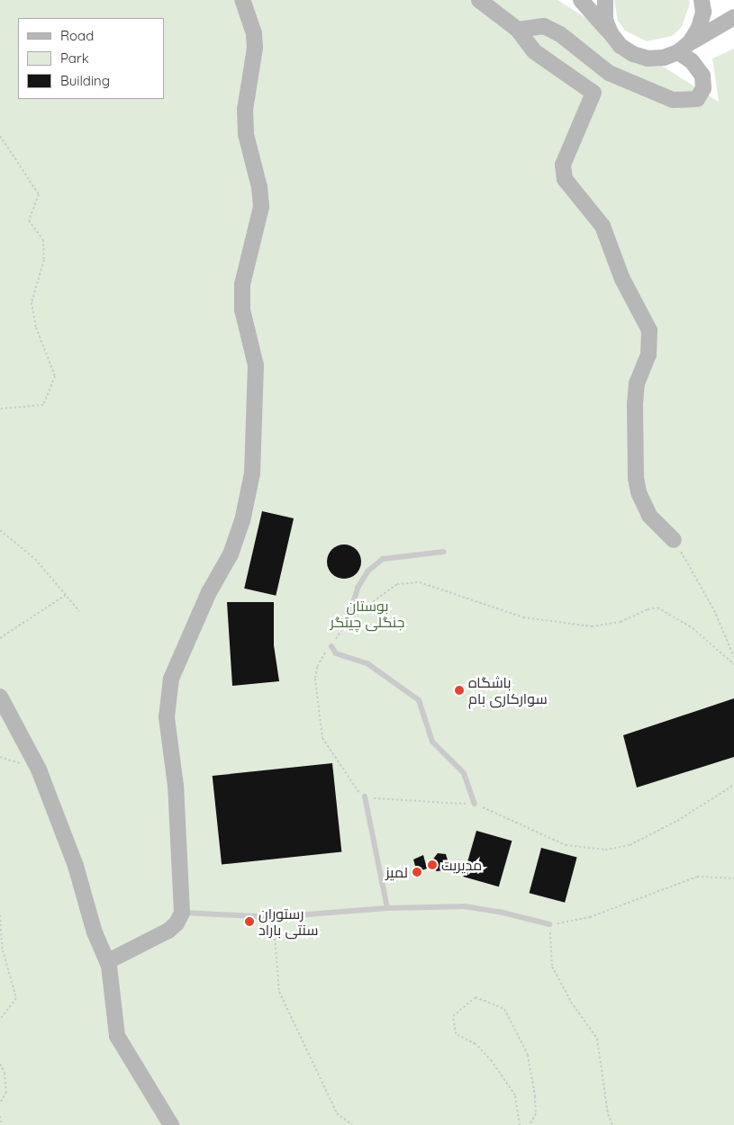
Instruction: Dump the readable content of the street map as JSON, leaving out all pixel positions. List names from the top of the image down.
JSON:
{
  "parks": ["بوستان جنگلی چیتگر"],
  "places": [
    "باشگاه سوارکاری بام",
    "مدیریت",
    "لمیز",
    "رستوران سنتی باراد"
  ],
  "legend": ["Road", "Park", "Building"]
}
